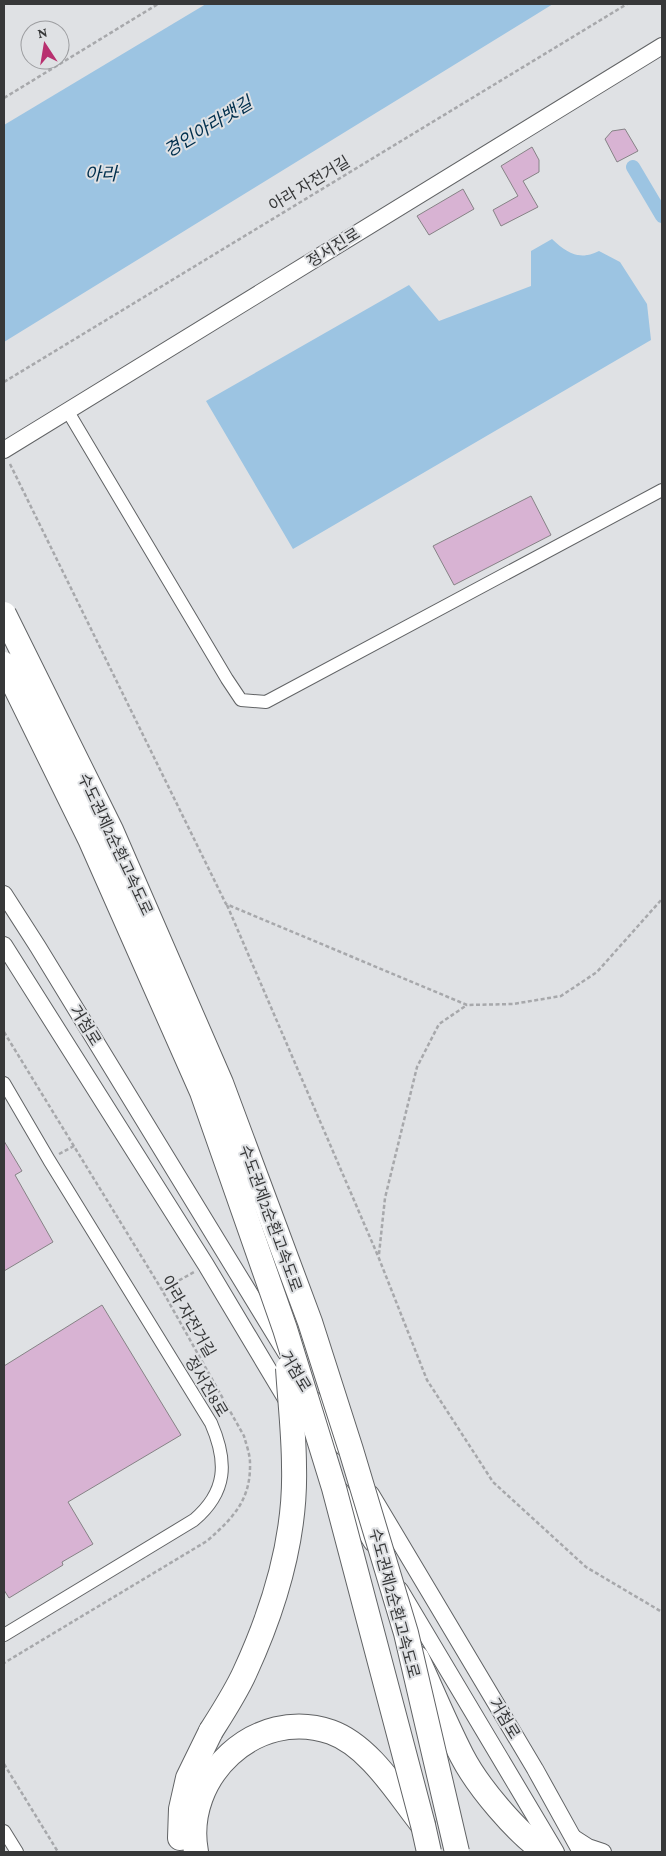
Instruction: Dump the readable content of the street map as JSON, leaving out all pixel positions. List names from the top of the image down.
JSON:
{
  "streets": {
    "highway": ["수도권제2순환고속도로"],
    "street": ["정서진로", "거첨로", "정서진8로"],
    "path": ["아라 자전거길"]
  },
  "water": ["경인아라뱃길", "아라"],
  "north": "top"
}
